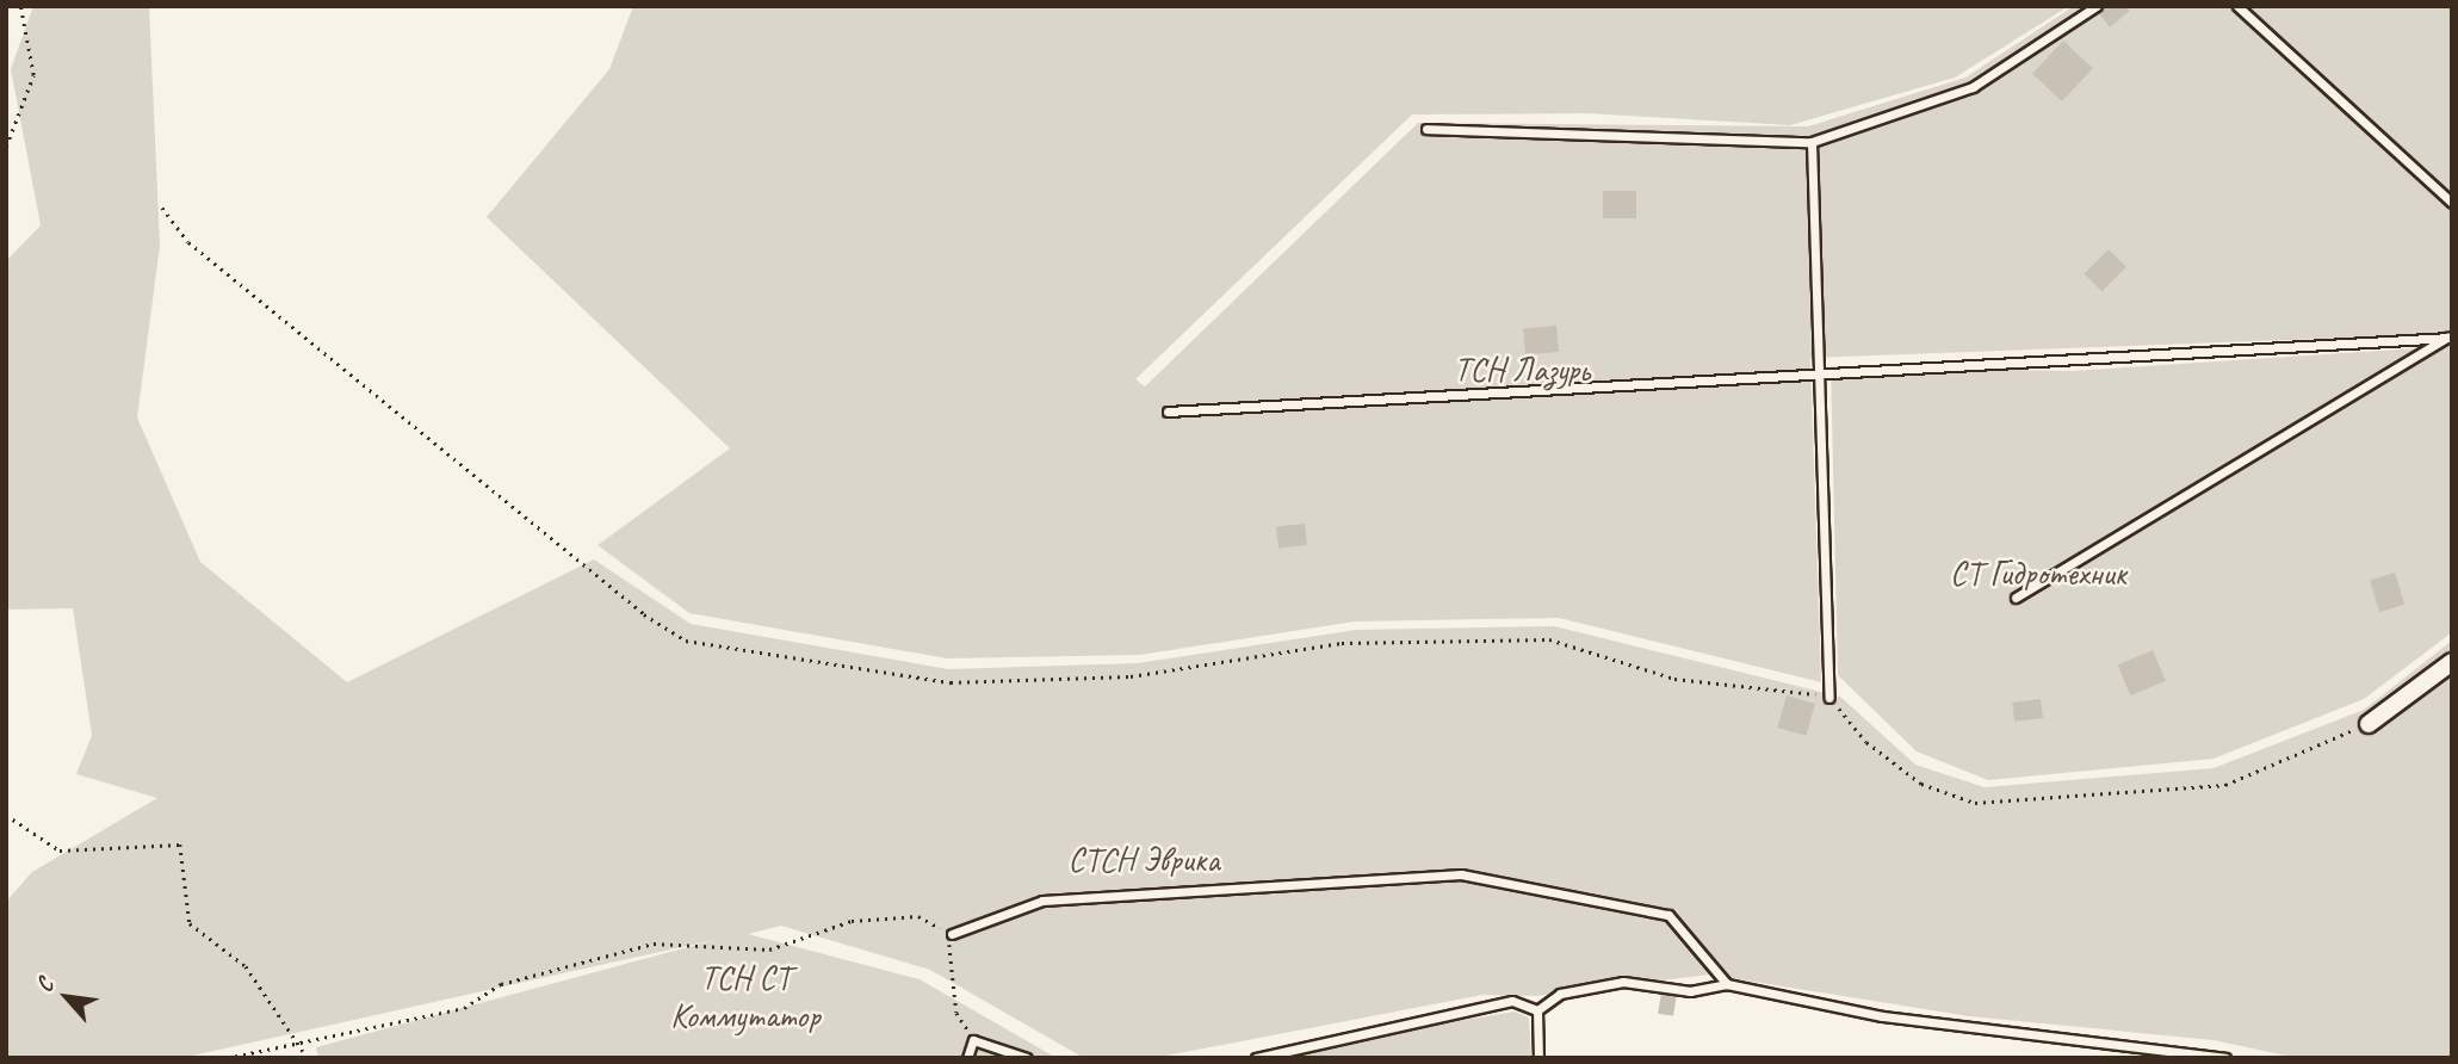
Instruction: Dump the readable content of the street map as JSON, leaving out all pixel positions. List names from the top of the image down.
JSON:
{
  "parks": [
    "ТСН Лазурь",
    "СТ Гидротехник",
    "СТСН Эврика",
    "ТСН СТ Коммутатор"
  ],
  "north": "top left"
}
